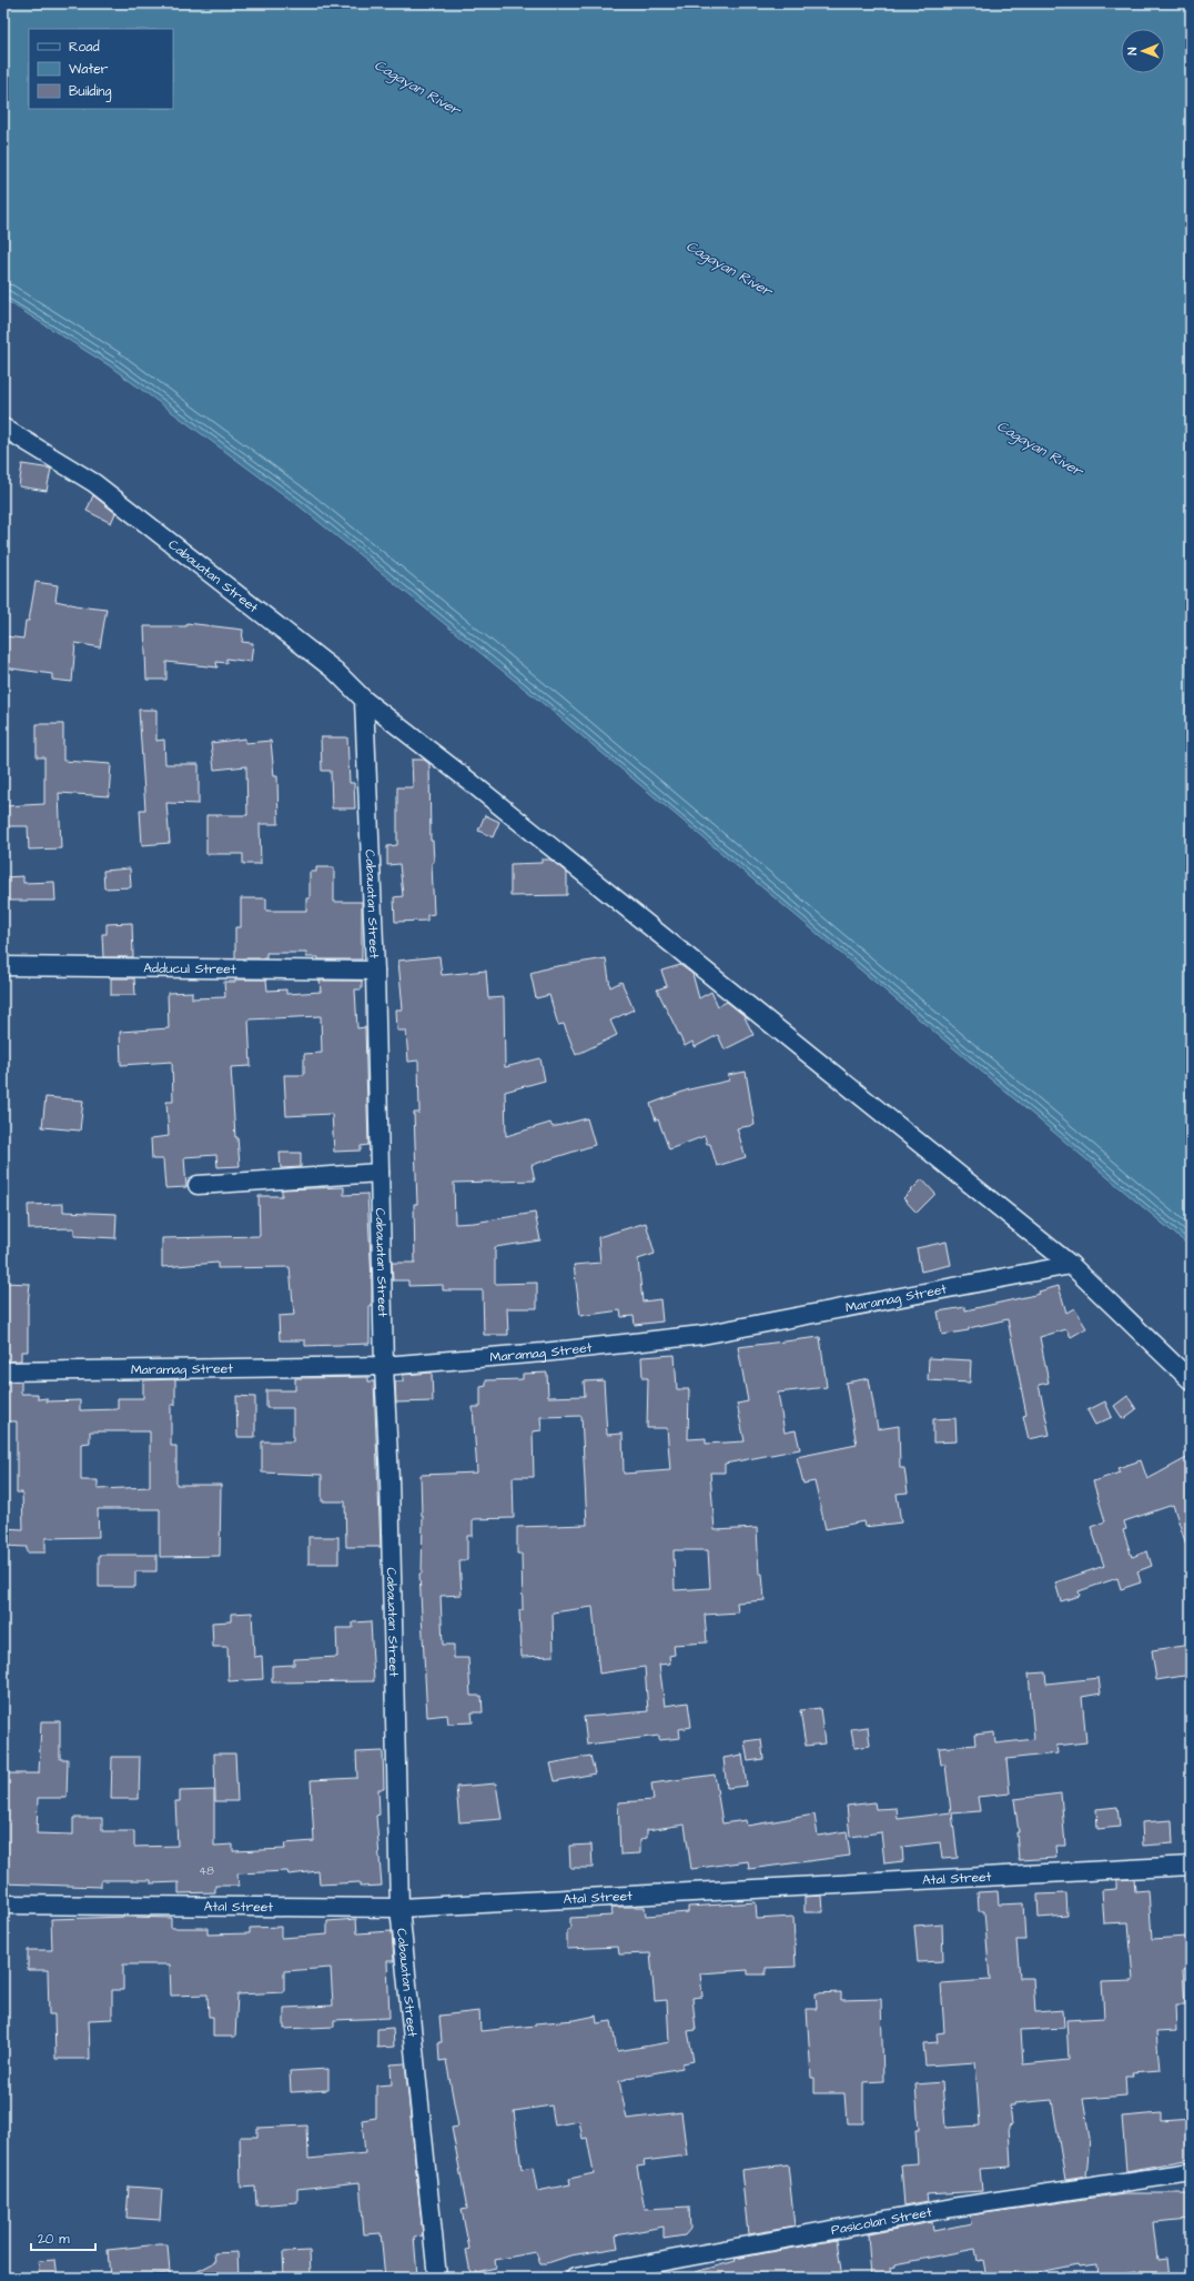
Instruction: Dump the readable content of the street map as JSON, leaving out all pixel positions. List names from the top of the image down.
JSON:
{
  "streets": {
    "street": [
      "Cabauatan Street",
      "Adducul Street",
      "Maramag Street",
      "Atal Street",
      "Pasicolan Street"
    ]
  },
  "crossings": [
    ["Cabauatan Street", "Adducul Street"],
    ["Cabauatan Street", "Maramag Street"],
    ["Cabauatan Street", "Atal Street"]
  ],
  "water": ["Cagayan River"],
  "house_numbers": ["48"],
  "legend": ["Road", "Water", "Building"],
  "scale_bar": "20 m",
  "north": "left"
}
